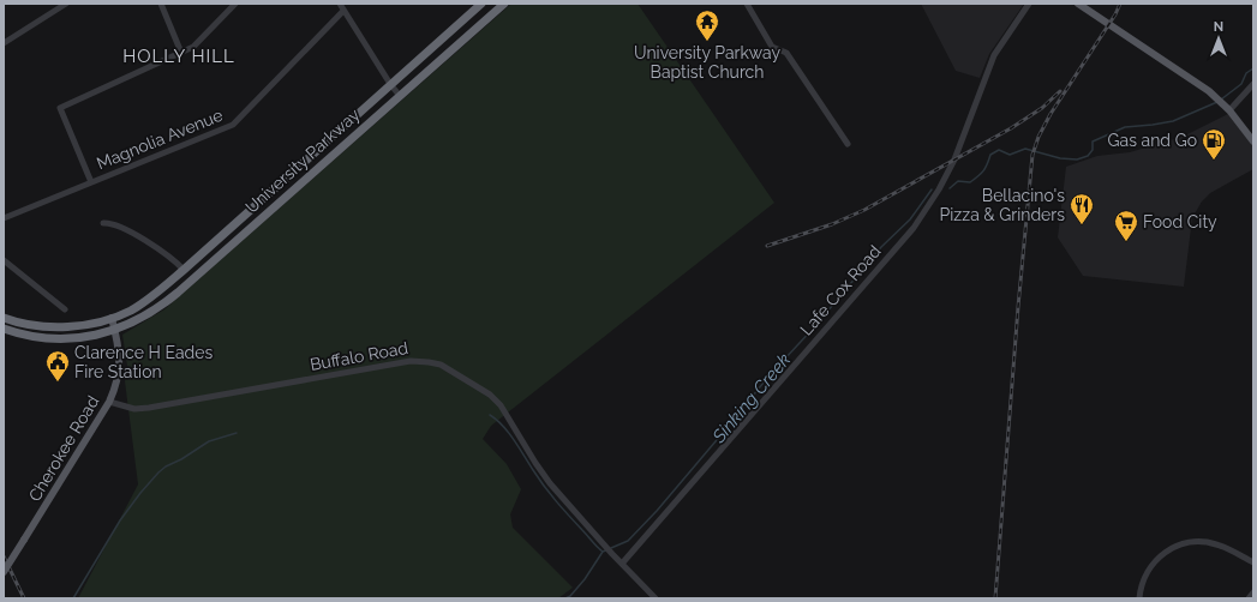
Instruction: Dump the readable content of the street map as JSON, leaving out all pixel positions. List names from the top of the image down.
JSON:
{
  "streets": {
    "highway": ["University Parkway"],
    "main road": ["Cherokee Road"],
    "street": ["Magnolia Avenue", "Lafe Cox Road", "Buffalo Road"]
  },
  "crossings": [
    ["University Parkway", "Cherokee Road"],
    ["Lafe Cox Road", "Buffalo Road"],
    ["Buffalo Road", "Cherokee Road"]
  ],
  "districts": ["HOLLY HILL"],
  "water": ["Sinking Creek"],
  "places": {
    "temple": ["University Parkway Baptist Church"],
    "fuel station": ["Gas and Go"],
    "restaurant": ["Bellacino's Pizza & Grinders"],
    "supermarket": ["Food City"],
    "public building": ["Clarence H Eades Fire Station"]
  },
  "north": "top"
}
